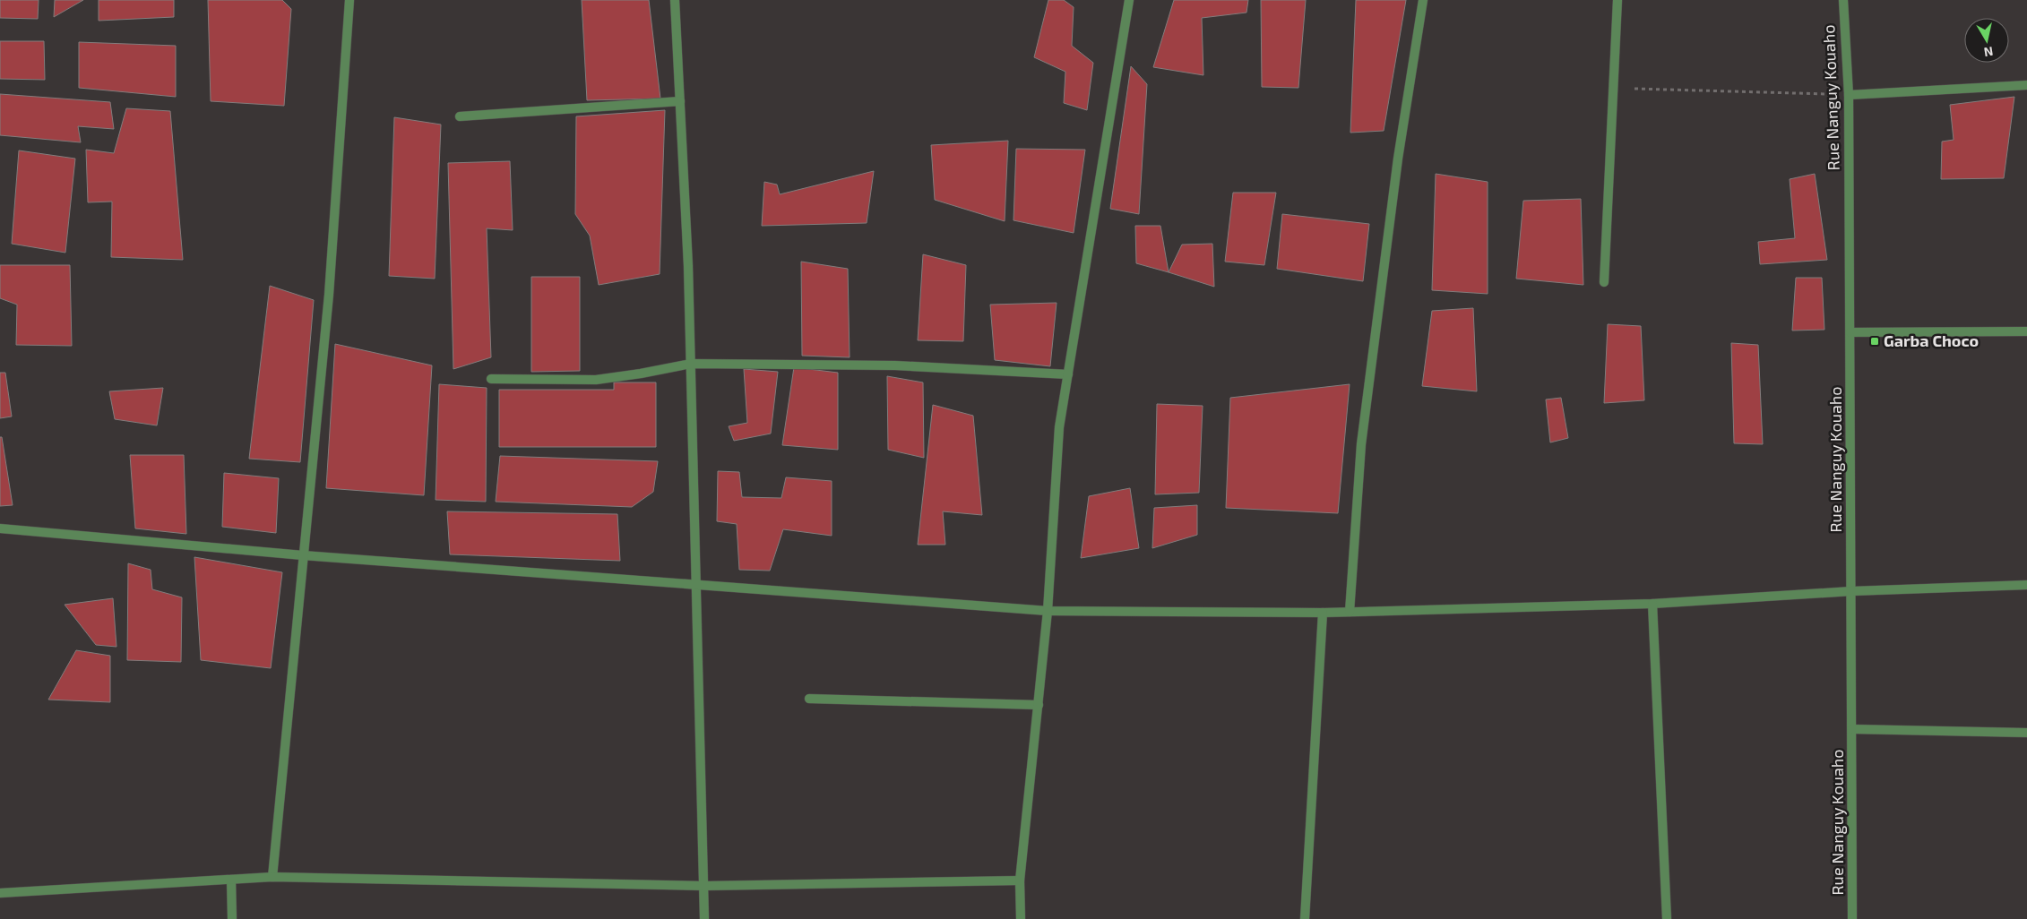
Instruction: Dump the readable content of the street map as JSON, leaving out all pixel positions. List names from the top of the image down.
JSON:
{
  "streets": {
    "street": ["Rue Nanguy Kouaho"]
  },
  "places": {
    "transit": ["Garba Choco"]
  },
  "north": "bottom"
}
